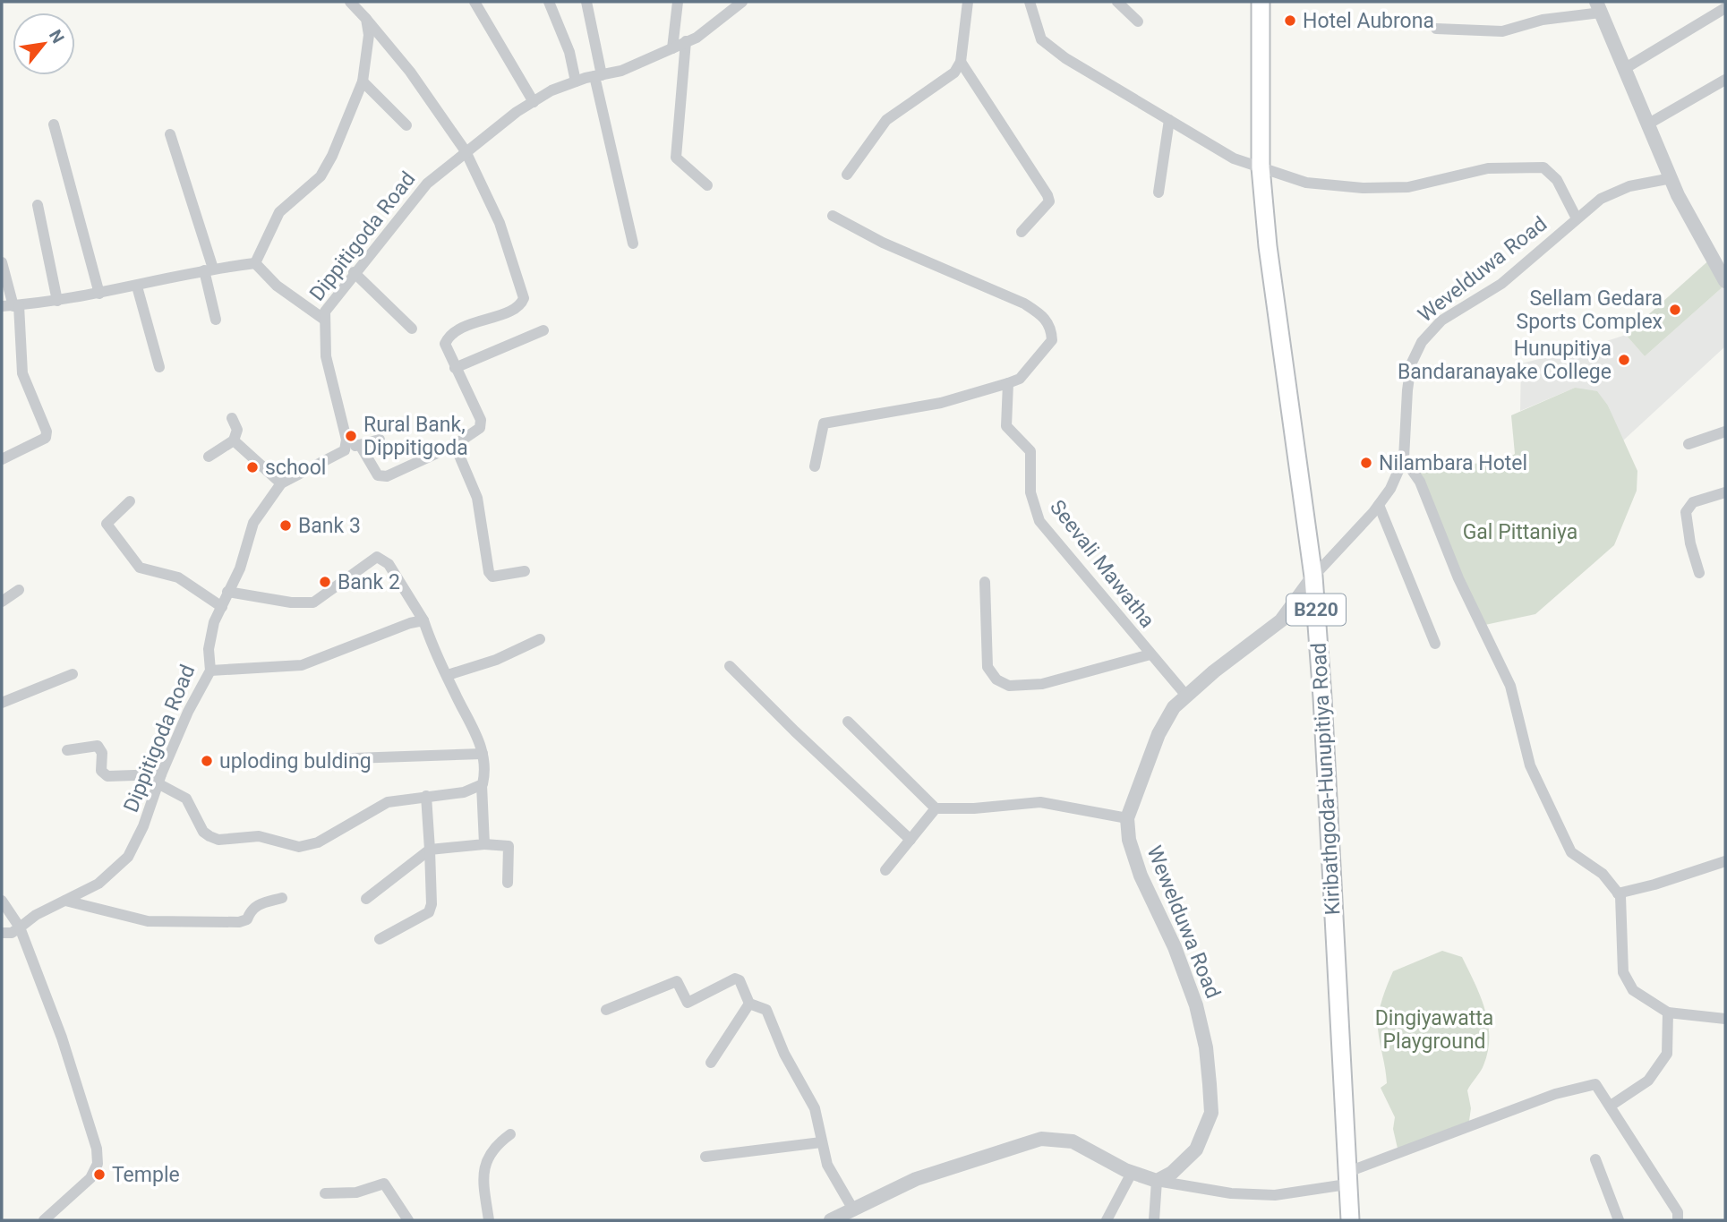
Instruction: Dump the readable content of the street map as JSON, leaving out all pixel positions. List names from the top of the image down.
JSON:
{
  "streets": {
    "main road": ["B220", "Kiribathgoda-Hunupitiya Road"],
    "street": [
      "Dippitigoda Road",
      "Wevelduwa Road",
      "Seevali Mawatha",
      "Wewelduwa Road"
    ]
  },
  "crossings": [
    ["Wevelduwa Road", "Kiribathgoda-Hunupitiya Road"],
    ["Wevelduwa Road", "Wewelduwa Road"],
    ["Seevali Mawatha", "Wewelduwa Road"],
    ["Kiribathgoda-Hunupitiya Road", "Wewelduwa Road"]
  ],
  "parks": ["Gal Pittaniya", "Dingiyawatta Playground"],
  "places": [
    "Hotel Aubrona",
    "Sellam Gedara Sports Complex",
    "Hunupitiya Bandaranayake College",
    "Rural Bank, Dippitigoda",
    "Nilambara Hotel",
    "school",
    "Bank 3",
    "Bank 2",
    "uploding bulding",
    "Temple"
  ],
  "north": "top right"
}
